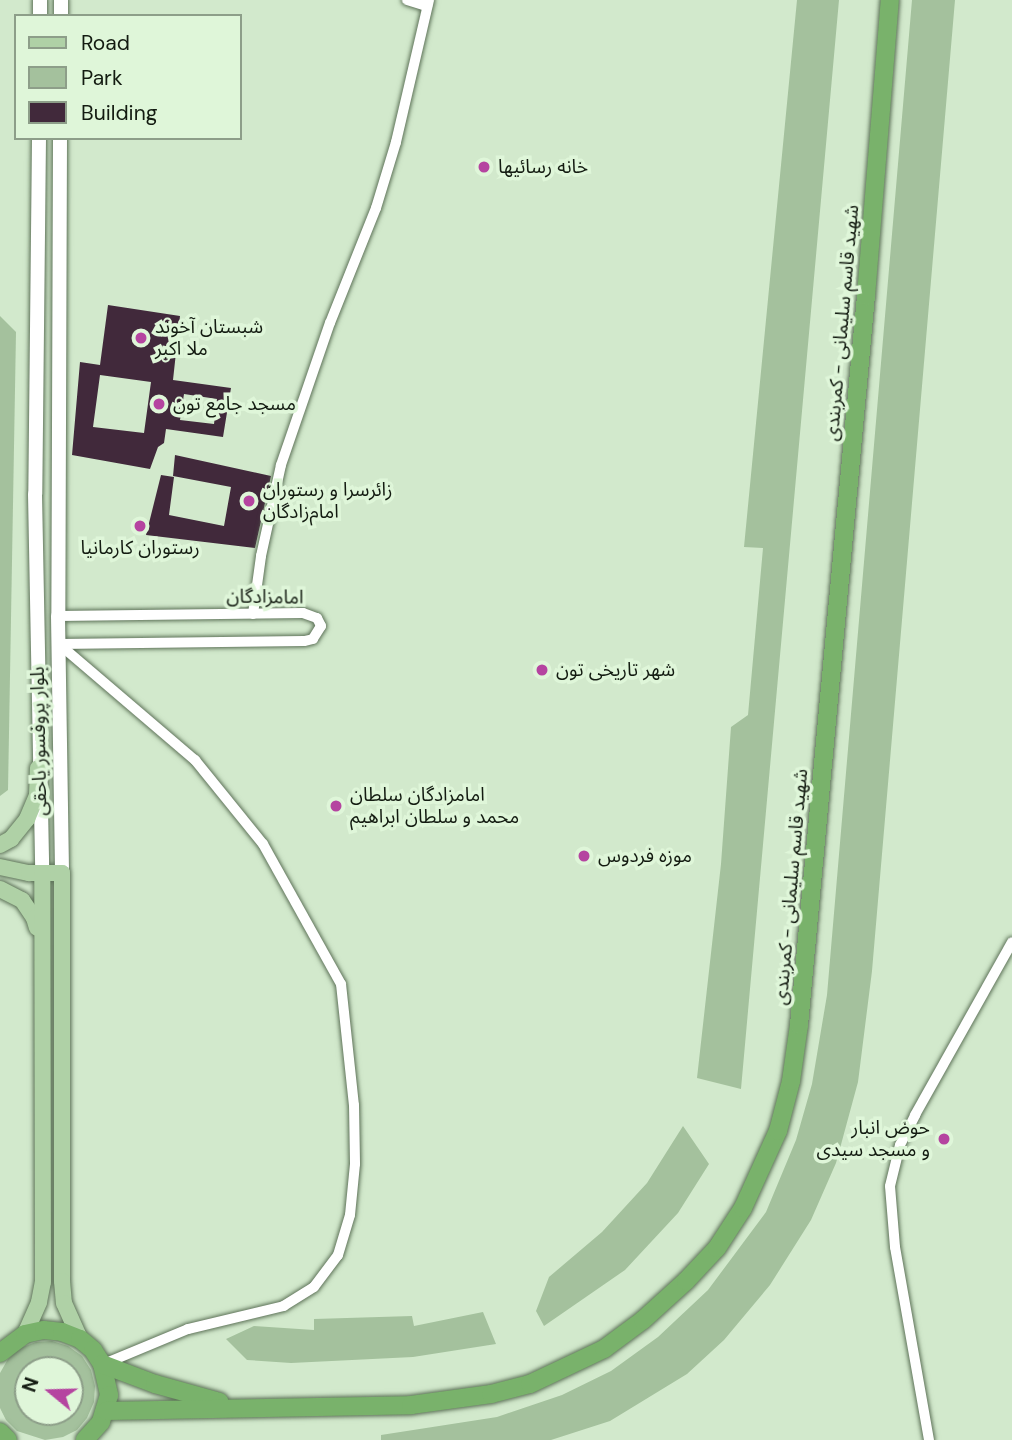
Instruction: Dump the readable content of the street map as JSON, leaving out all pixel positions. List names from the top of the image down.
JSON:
{
  "streets": {
    "highway": ["شهید قاسم سلیمانی - کمربندی"],
    "main road": ["بلوار پروفسور یاحقی"],
    "street": ["امامزادگان"]
  },
  "crossings": [
    ["امامزادگان", "بلوار پروفسور یاحقی"]
  ],
  "places": [
    "خانه رسائیها",
    "شبستان آخوند ملا اکبر",
    "مسجد جامع تون",
    "زائرسرا و رستوران امام‌زادگان",
    "رستوران کارمانیا",
    "شهر تاریخی تون",
    "امامزادگان سلطان محمد و سلطان ابراهیم",
    "موزه فردوس",
    "حوض انبار و مسجد سیدی"
  ],
  "legend": ["Road", "Park", "Building"],
  "north": "left"
}
